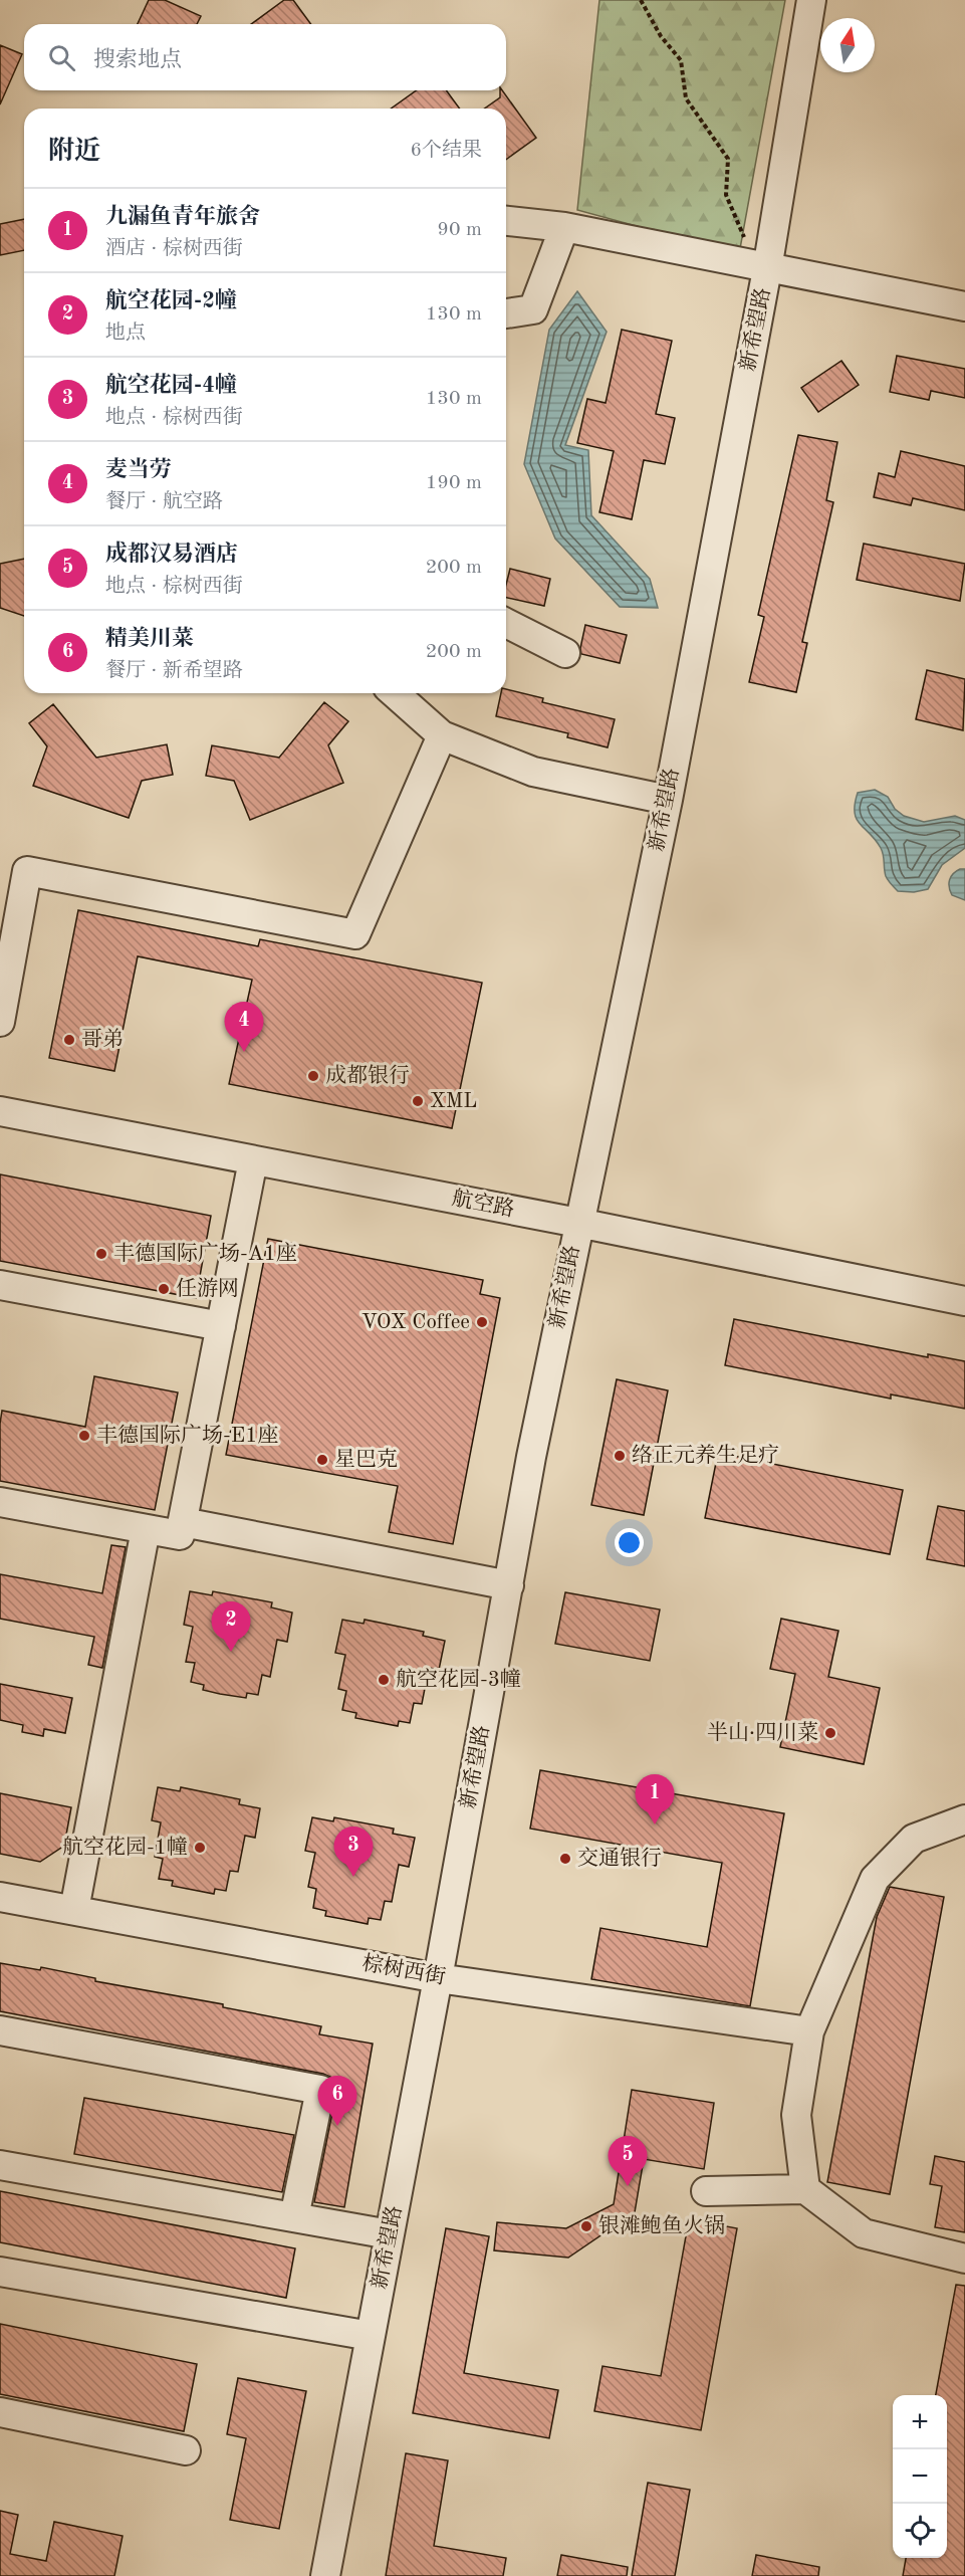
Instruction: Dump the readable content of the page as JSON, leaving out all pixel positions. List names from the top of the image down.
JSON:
{
  "streets": {
    "street": ["新希望路", "航空路", "棕树西街"]
  },
  "crossings": [
    ["新希望路", "航空路"],
    ["新希望路", "棕树西街"]
  ],
  "places": [
    "哥弟",
    "成都银行",
    "XML",
    "丰德国际广场-A1座",
    "任游网",
    "VOX Coffee",
    "丰德国际广场-E1座",
    "络正元养生足疗",
    "星巴克",
    "航空花园-3幢",
    "半山·四川菜",
    "航空花园-1幢",
    "交通银行",
    "银滩鲍鱼火锅"
  ],
  "north": "top",
  "page": {
    "search": "搜索地点",
    "heading": ["附近", "6个结果"],
    "list": [
      {
        "mark": "1",
        "name": "九漏鱼青年旅舍",
        "note": "酒店 · 棕树西街",
        "value": "90 m"
      },
      {
        "mark": "2",
        "name": "航空花园-2幢",
        "note": "地点",
        "value": "130 m"
      },
      {
        "mark": "3",
        "name": "航空花园-4幢",
        "note": "地点 · 棕树西街",
        "value": "130 m"
      },
      {
        "mark": "4",
        "name": "麦当劳",
        "note": "餐厅 · 航空路",
        "value": "190 m"
      },
      {
        "mark": "5",
        "name": "成都汉易酒店",
        "note": "地点 · 棕树西街",
        "value": "200 m"
      },
      {
        "mark": "6",
        "name": "精美川菜",
        "note": "餐厅 · 新希望路",
        "value": "200 m"
      }
    ],
    "pins": [
      "4",
      "2",
      "1",
      "3",
      "6",
      "5"
    ],
    "map_buttons": ["+", "−"]
  }
}
